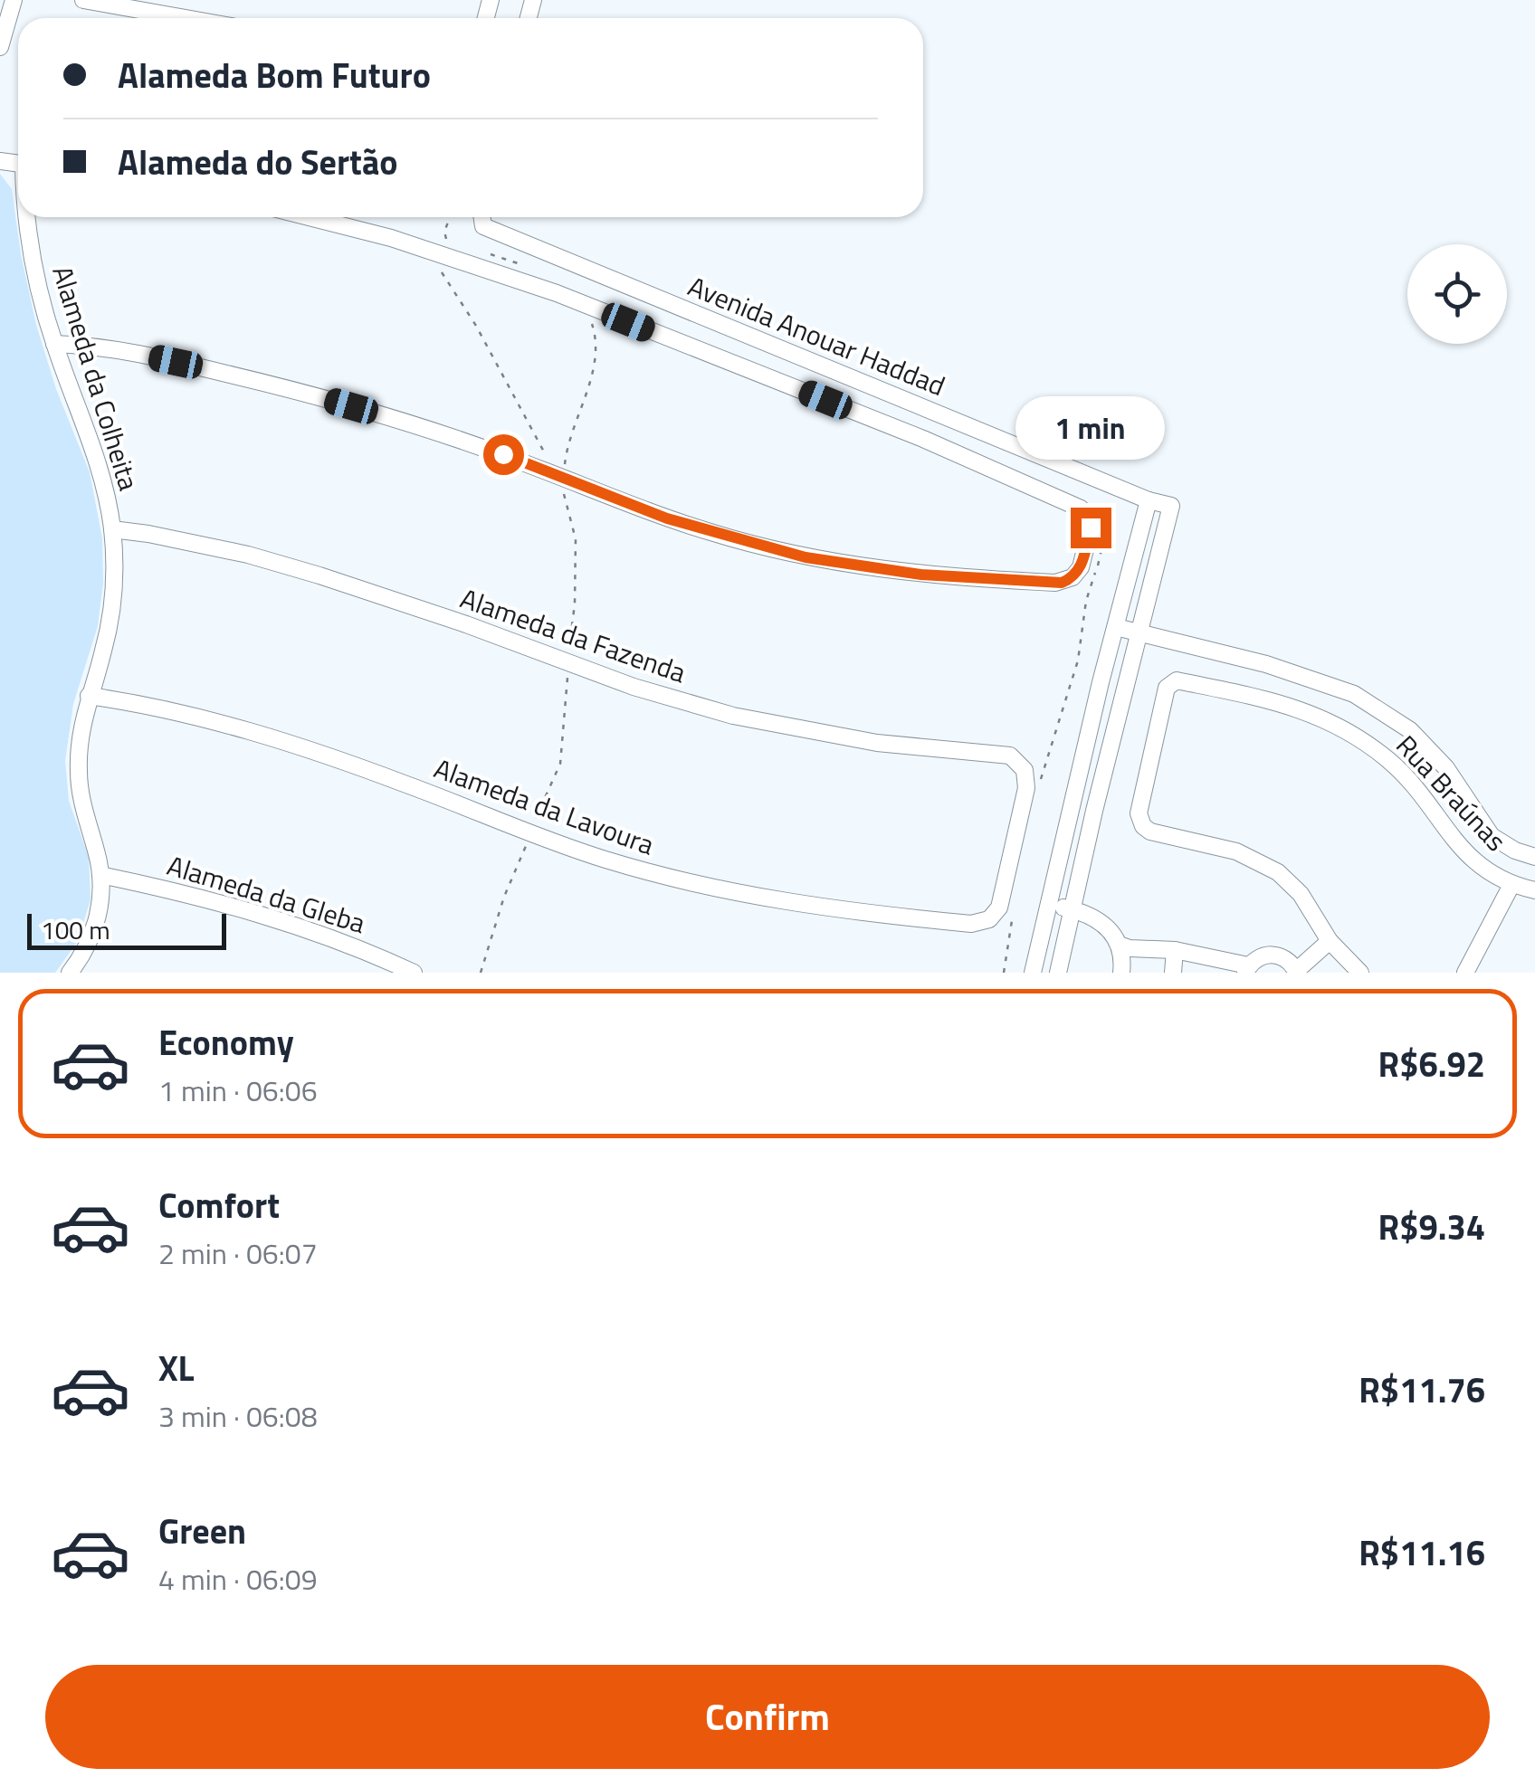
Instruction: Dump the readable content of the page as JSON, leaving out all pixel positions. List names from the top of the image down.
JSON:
{
  "streets": {
    "street": [
      "Avenida Anouar Haddad",
      "Alameda da Colheita",
      "Alameda da Fazenda",
      "Rua Braúnas",
      "Alameda da Lavoura",
      "Alameda da Gleba"
    ]
  },
  "crossings": [
    ["Alameda da Colheita", "Alameda da Fazenda"],
    ["Alameda da Colheita", "Alameda da Lavoura"],
    ["Alameda da Colheita", "Alameda da Gleba"],
    ["Alameda da Fazenda", "Alameda da Lavoura"]
  ],
  "scale_bar": "100 m",
  "page": {
    "banner": ["Alameda Bom Futuro", "Alameda do Sertão"],
    "bubble": "1 min",
    "scale": "100 m",
    "list": [
      {
        "name": "Economy",
        "note": "1 min · 06:06",
        "value": "R$6.92"
      },
      {
        "name": "Comfort",
        "note": "2 min · 06:07",
        "value": "R$9.34"
      },
      {
        "name": "XL",
        "note": "3 min · 06:08",
        "value": "R$11.76"
      },
      {
        "name": "Green",
        "note": "4 min · 06:09",
        "value": "R$11.16"
      }
    ],
    "buttons": "Confirm"
  }
}
